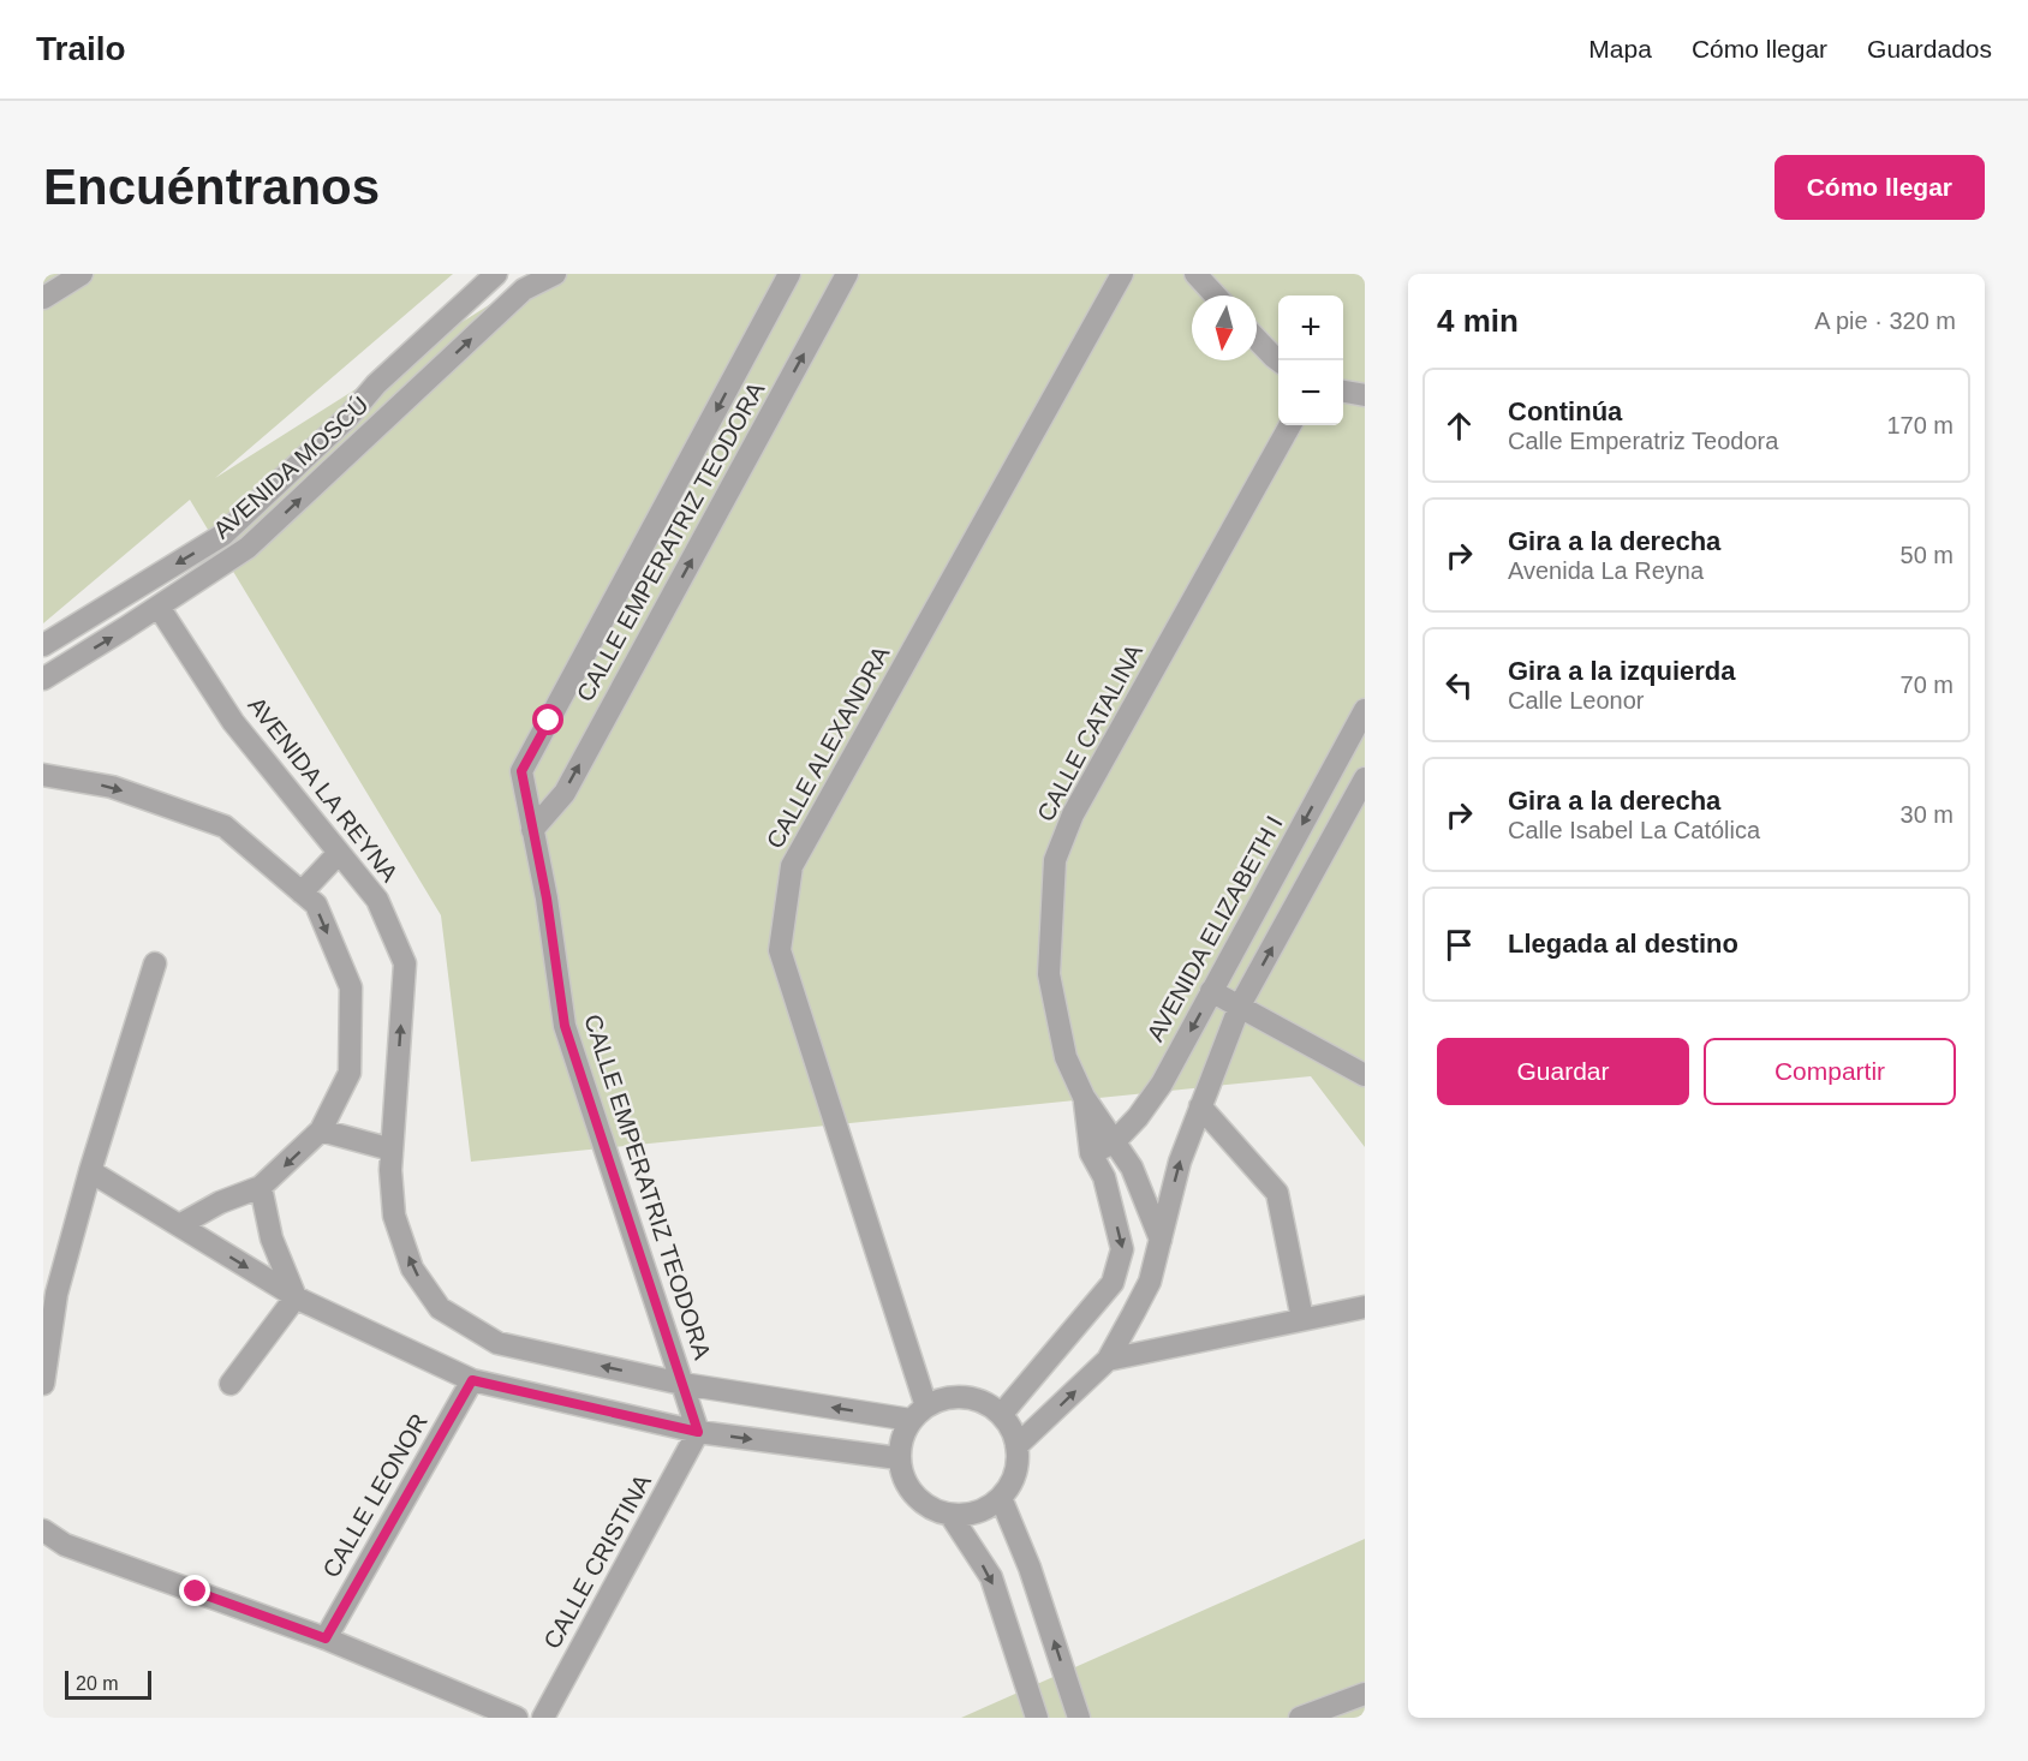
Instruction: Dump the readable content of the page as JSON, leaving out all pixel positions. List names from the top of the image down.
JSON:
{
  "streets": {
    "street": [
      "AVENIDA MOSCÚ",
      "CALLE EMPERATRIZ TEODORA",
      "CALLE CATALINA",
      "CALLE ALEXANDRA",
      "AVENIDA LA REYNA",
      "AVENIDA ELIZABETH I",
      "CALLE LEONOR",
      "CALLE CRISTINA"
    ]
  },
  "crossings": [
    ["AVENIDA MOSCÚ", "AVENIDA LA REYNA"],
    ["CALLE EMPERATRIZ TEODORA", "AVENIDA LA REYNA"],
    ["CALLE EMPERATRIZ TEODORA", "CALLE CRISTINA"],
    ["CALLE CATALINA", "CALLE ALEXANDRA"],
    ["CALLE CATALINA", "AVENIDA LA REYNA"],
    ["CALLE CATALINA", "AVENIDA ELIZABETH I"],
    ["CALLE ALEXANDRA", "AVENIDA LA REYNA"]
  ],
  "scale_bar": "20 m",
  "north": "bottom",
  "page": {
    "header": "Trailo",
    "nav": ["Mapa", "Cómo llegar", "Guardados"],
    "buttons": [
      "Cómo llegar",
      ["Guardar", "Compartir"]
    ],
    "title": "Encuéntranos",
    "heading": ["4 min", "A pie · 320 m"],
    "map_buttons": ["+", "−"],
    "list": [
      ["Continúa", "Calle Emperatriz Teodora", "170 m"],
      ["Gira a la derecha", "Avenida La Reyna", "50 m"],
      ["Gira a la izquierda", "Calle Leonor", "70 m"],
      ["Gira a la derecha", "Calle Isabel La Católica", "30 m"],
      "Llegada al destino"
    ],
    "scale": "20 m"
  }
}
